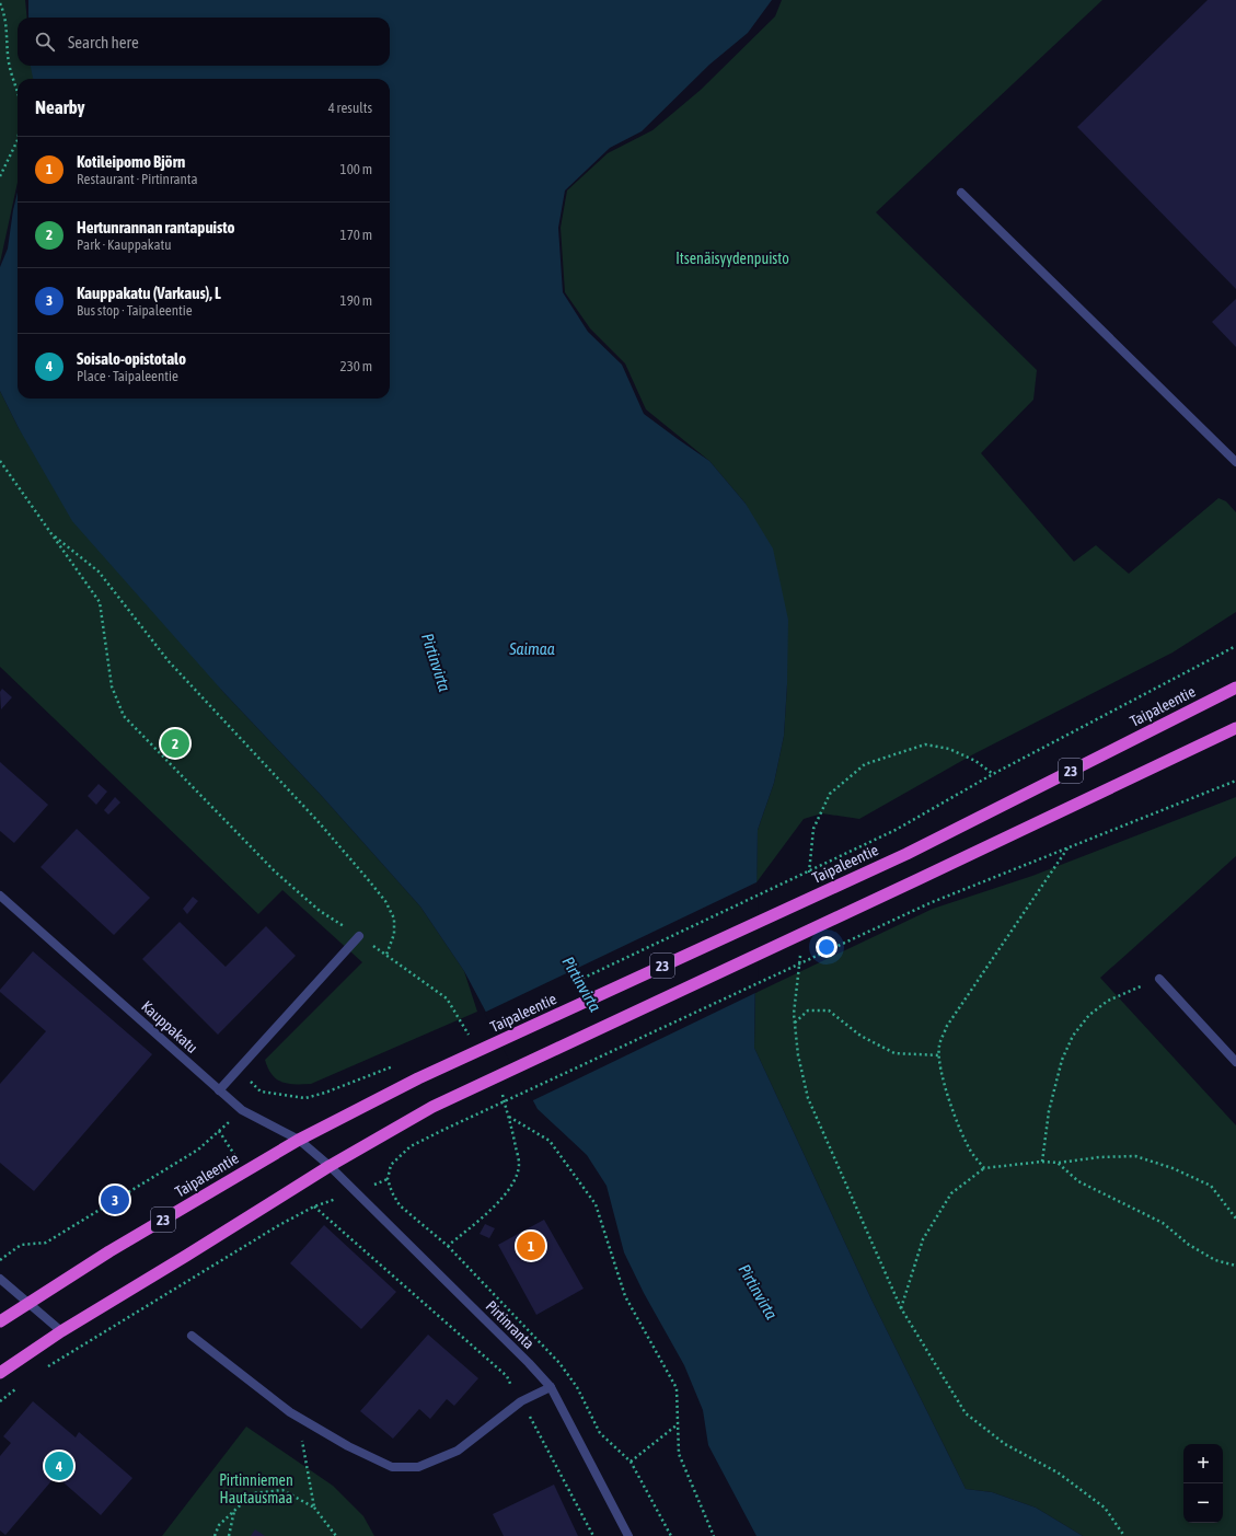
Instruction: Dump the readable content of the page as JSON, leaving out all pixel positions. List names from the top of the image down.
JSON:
{
  "streets": {
    "highway": ["Taipaleentie", "23"],
    "street": ["Kauppakatu", "Pirtinranta"]
  },
  "crossings": [
    ["Taipaleentie", "23"],
    ["Taipaleentie", "Kauppakatu"],
    ["23", "Kauppakatu"],
    ["23", "Pirtinranta"],
    ["Kauppakatu", "Pirtinranta"]
  ],
  "water": ["Saimaa", "Pirtinvirta"],
  "parks": ["Itsenäisyydenpuisto", "Pirtinniemen Hautausmaa"],
  "page": {
    "search": "Search here",
    "heading": ["Nearby", "4 results"],
    "list": [
      {
        "mark": "1",
        "name": "Kotileipomo Björn",
        "note": "Restaurant · Pirtinranta",
        "value": "100 m"
      },
      {
        "mark": "2",
        "name": "Hertunrannan rantapuisto",
        "note": "Park · Kauppakatu",
        "value": "170 m"
      },
      {
        "mark": "3",
        "name": "Kauppakatu (Varkaus), L",
        "note": "Bus stop · Taipaleentie",
        "value": "190 m"
      },
      {
        "mark": "4",
        "name": "Soisalo-opistotalo",
        "note": "Place · Taipaleentie",
        "value": "230 m"
      }
    ],
    "pins": [
      "2",
      "3",
      "1",
      "4"
    ],
    "map_buttons": ["+", "−"]
  }
}
